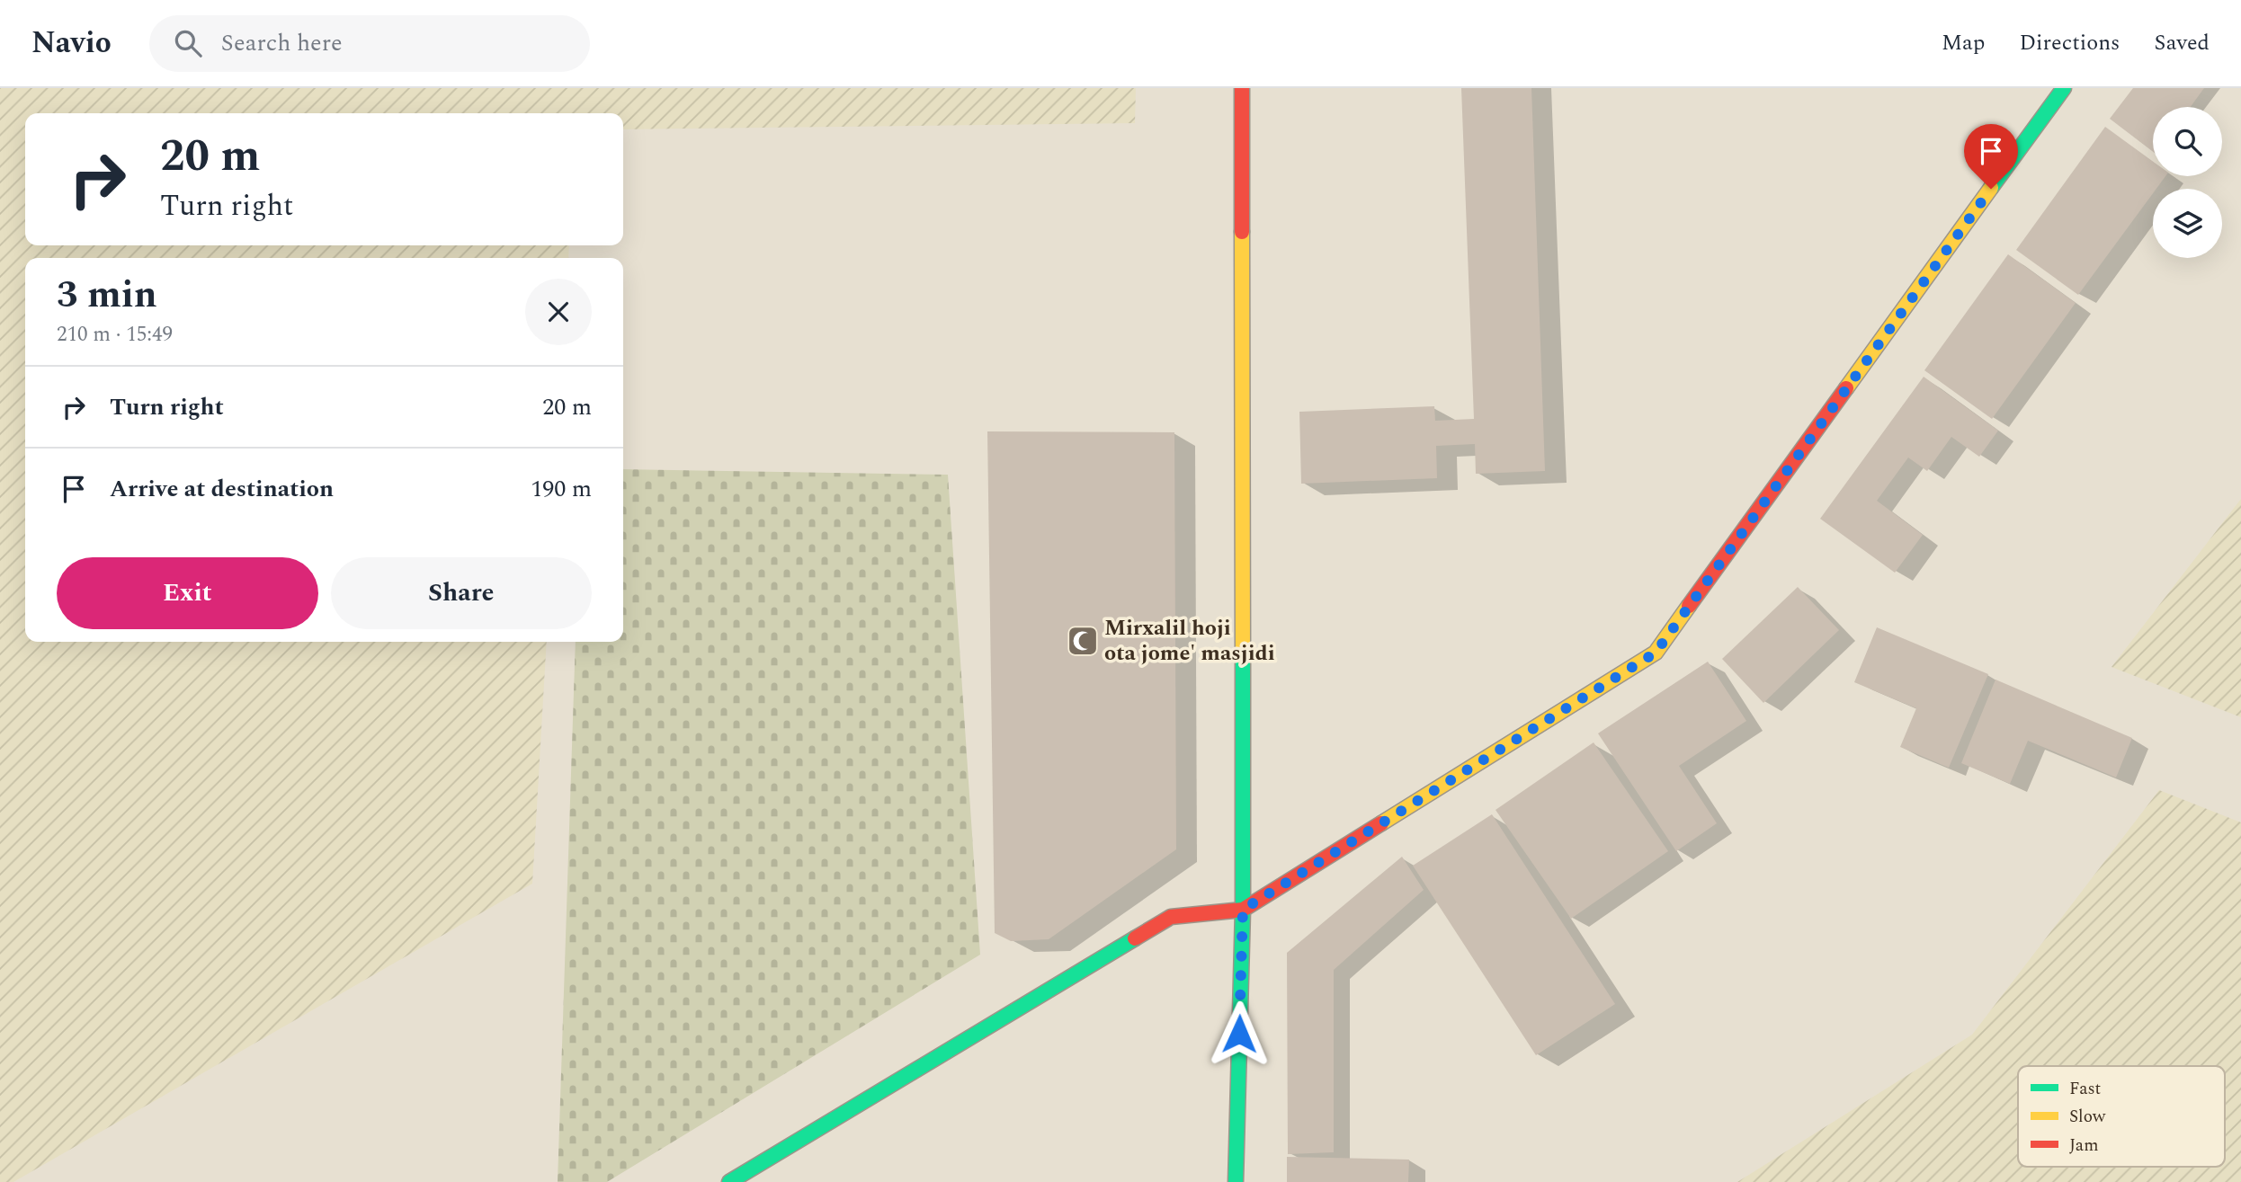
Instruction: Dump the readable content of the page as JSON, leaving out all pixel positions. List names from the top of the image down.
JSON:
{
  "places": {
    "mosque": ["Mirxalil hoji ota jome' masjidi"]
  },
  "legend": ["Fast", "Slow", "Jam"],
  "page": {
    "header": "Navio",
    "search": "Search here",
    "nav": ["Map", "Directions", "Saved"],
    "turn": ["20 m", "Turn right"],
    "heading": ["3 min", "210 m · 15:49"],
    "list": [
      {
        "name": "Turn right",
        "value": "20 m"
      },
      {
        "name": "Arrive at destination",
        "value": "190 m"
      }
    ],
    "buttons": ["Exit", "Share"]
  }
}
